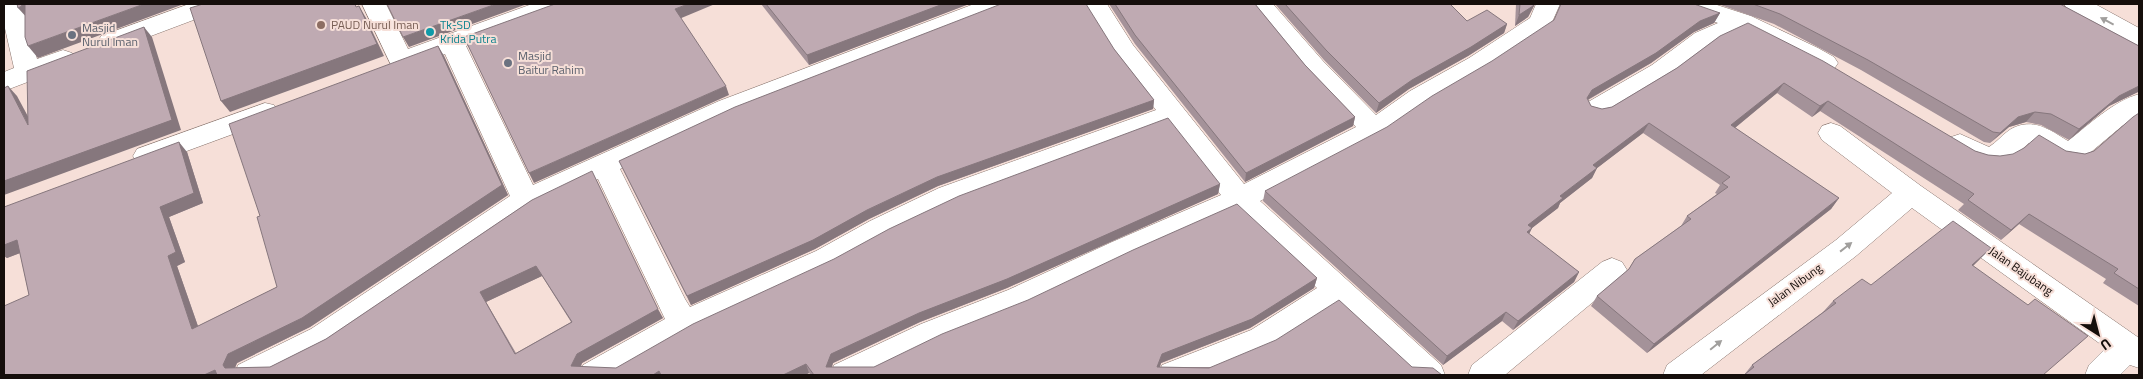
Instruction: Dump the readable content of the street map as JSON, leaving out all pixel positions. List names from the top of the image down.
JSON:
{
  "streets": {
    "street": ["Jalan Bajubang", "Jalan Nibung"]
  },
  "crossings": [
    ["Jalan Bajubang", "Jalan Nibung"]
  ],
  "one_way": ["Jalan Nibung"],
  "places": [
    "PAUD Nurul Iman",
    "Tk-SD Krida Putra",
    "Masjid Nurul Iman",
    "Masjid Baitur Rahim"
  ],
  "north": "bottom right"
}
